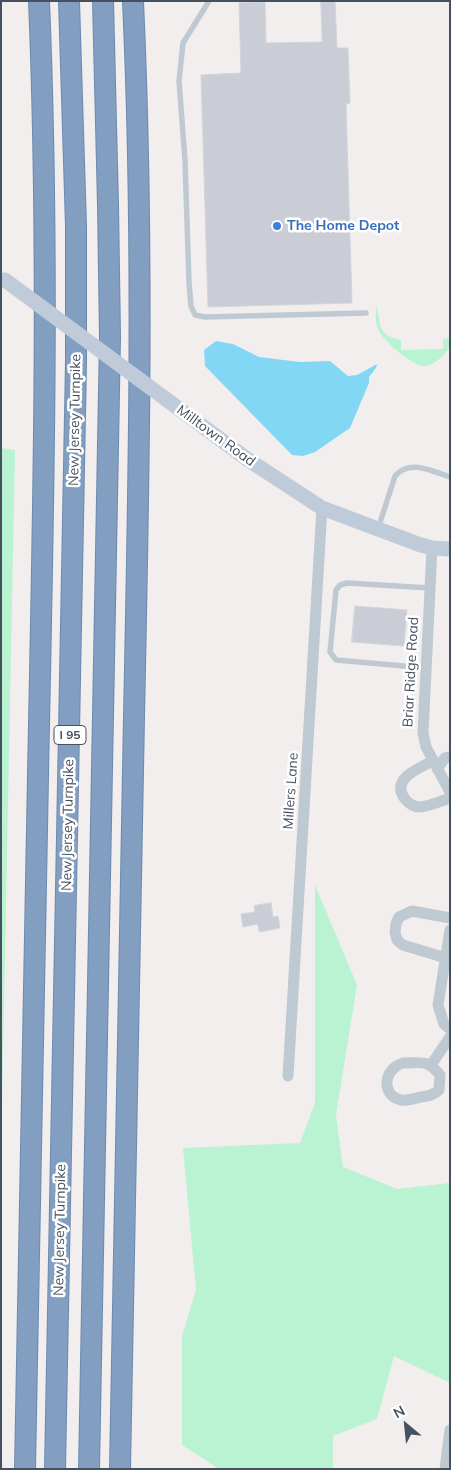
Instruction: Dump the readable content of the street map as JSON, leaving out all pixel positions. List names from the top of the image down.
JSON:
{
  "streets": {
    "highway": ["New Jersey Turnpike", "I 95"],
    "street": ["Milltown Road", "Briar Ridge Road", "Millers Lane"]
  },
  "crossings": [
    ["Milltown Road", "Briar Ridge Road"],
    ["Milltown Road", "Millers Lane"]
  ],
  "places": ["The Home Depot"],
  "north": "top left"
}
